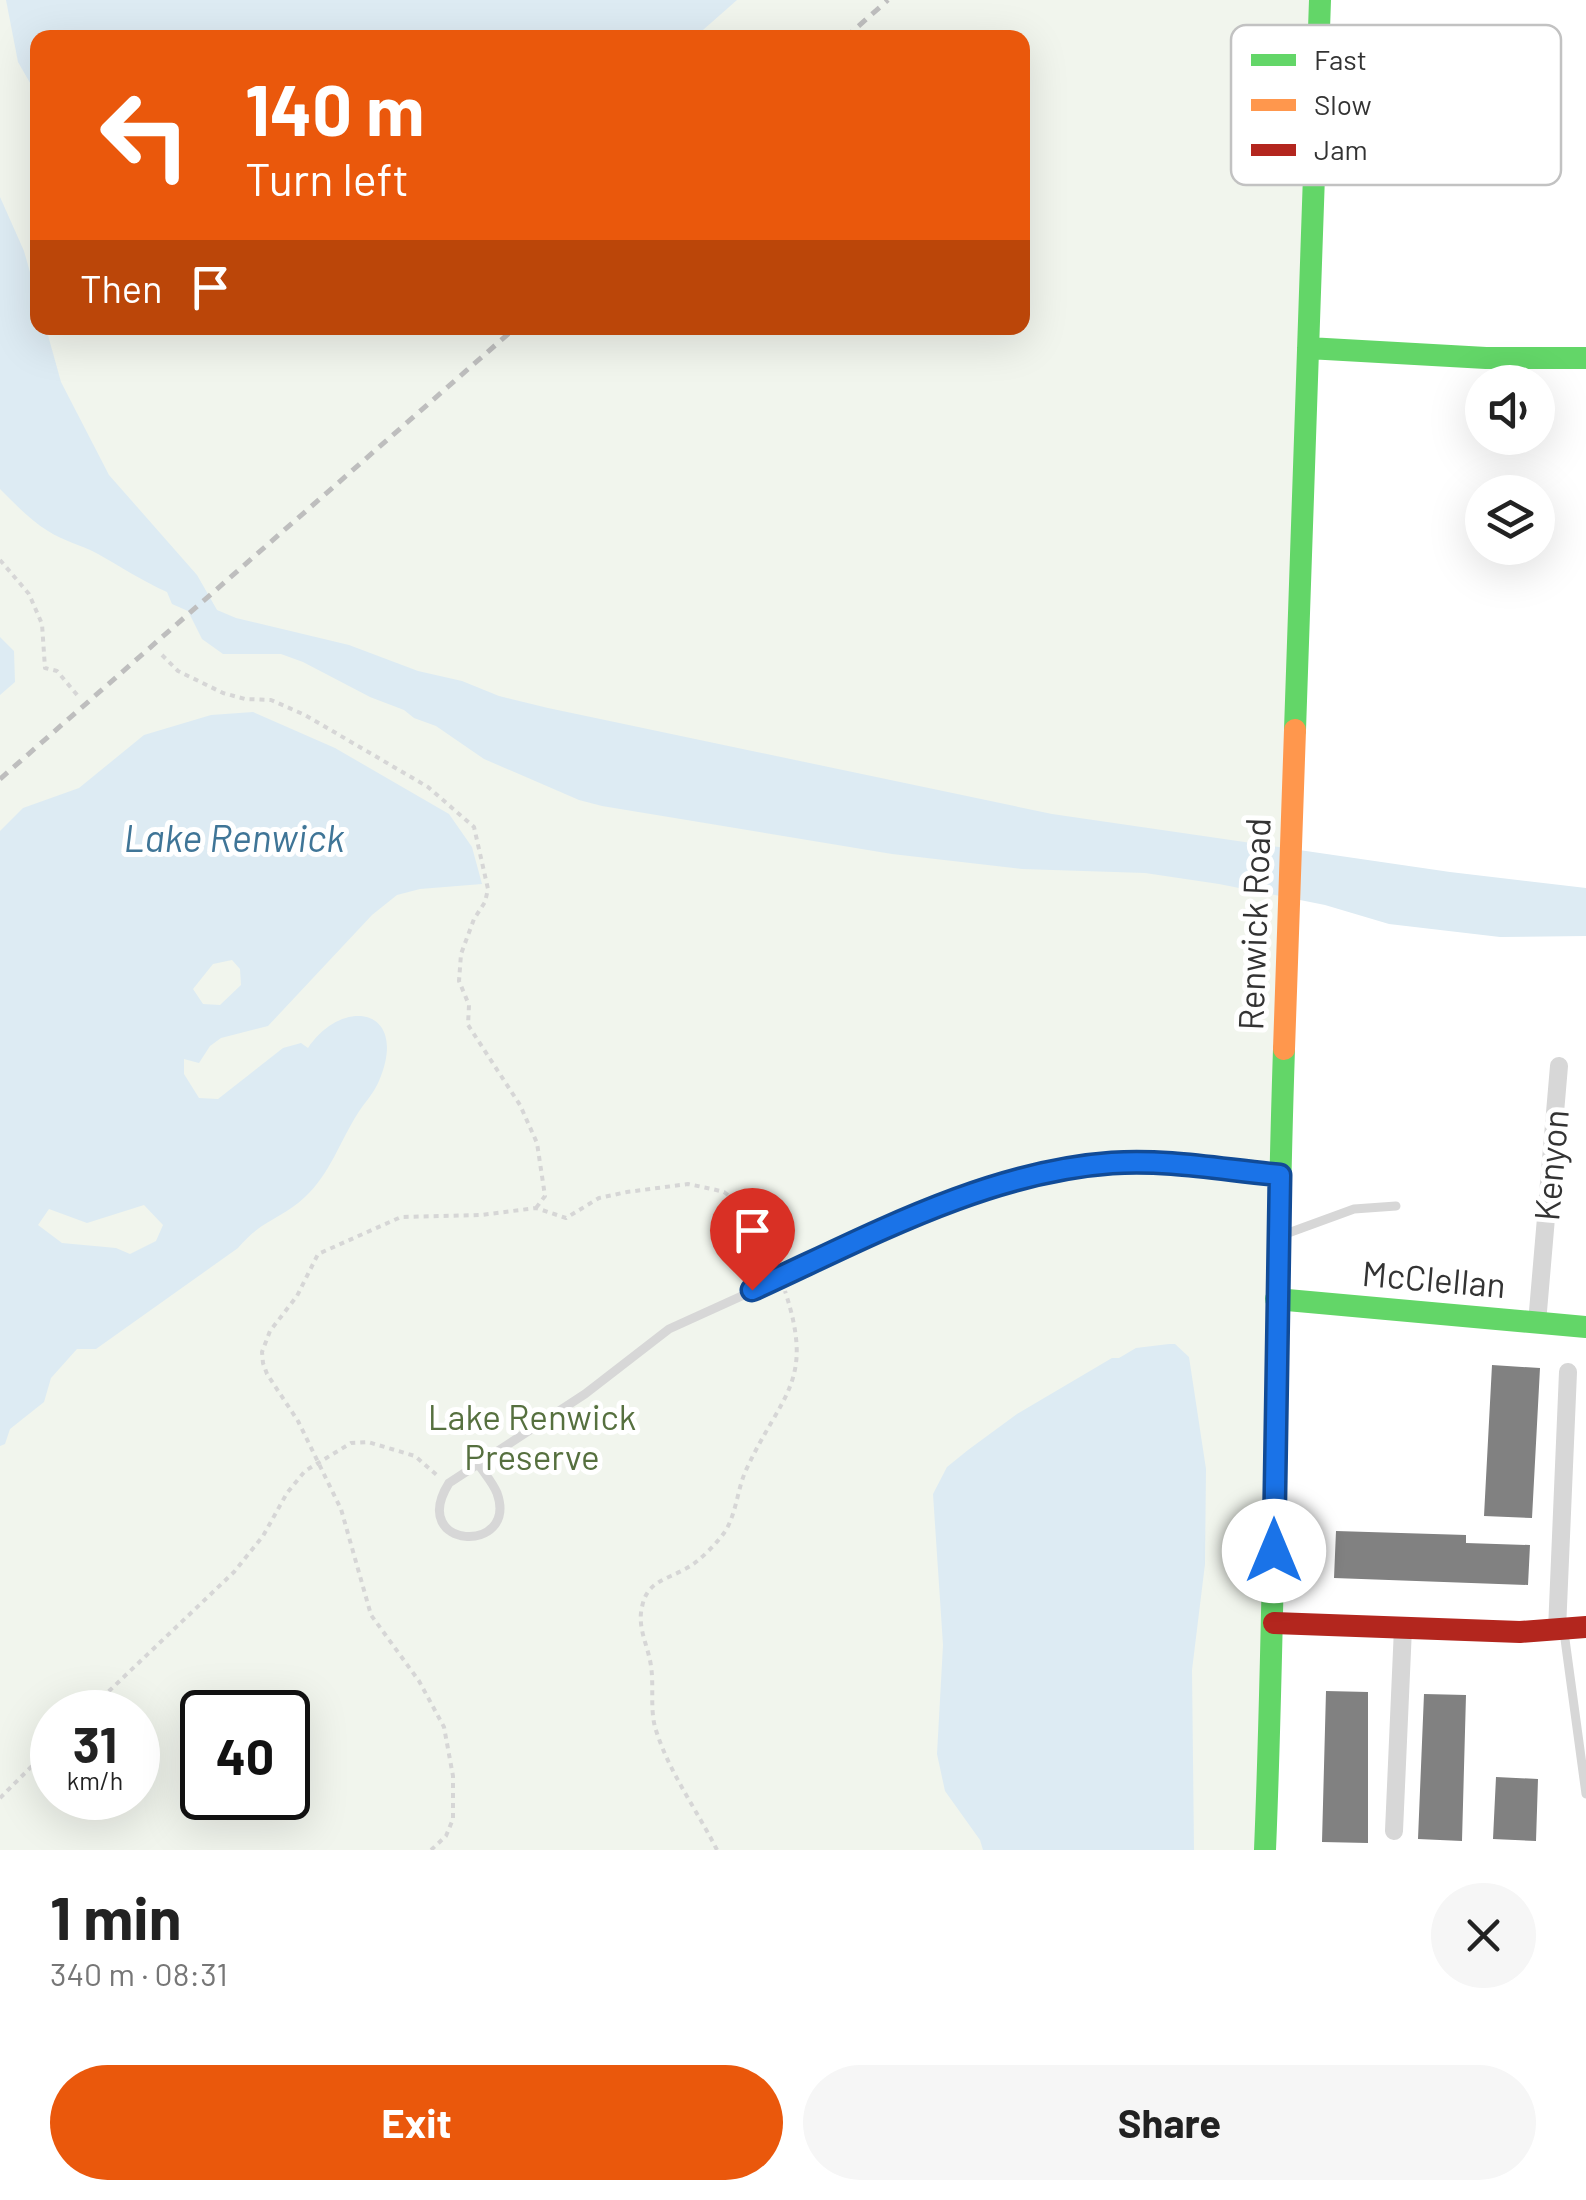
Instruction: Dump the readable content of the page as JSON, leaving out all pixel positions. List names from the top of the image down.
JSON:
{
  "streets": {
    "street": ["Renwick Road", "Kenyon", "McClellan"]
  },
  "crossings": [
    ["Renwick Road", "McClellan"],
    ["Kenyon", "McClellan"]
  ],
  "water": ["Lake Renwick"],
  "parks": ["Lake Renwick Preserve"],
  "legend": ["Fast", "Slow", "Jam"],
  "page": {
    "turn": ["140 m", "Turn left"],
    "then": "Then",
    "speed": "31 km/h",
    "limit": "40",
    "heading": ["1 min", "340 m · 08:31"],
    "buttons": ["Exit", "Share"]
  }
}
